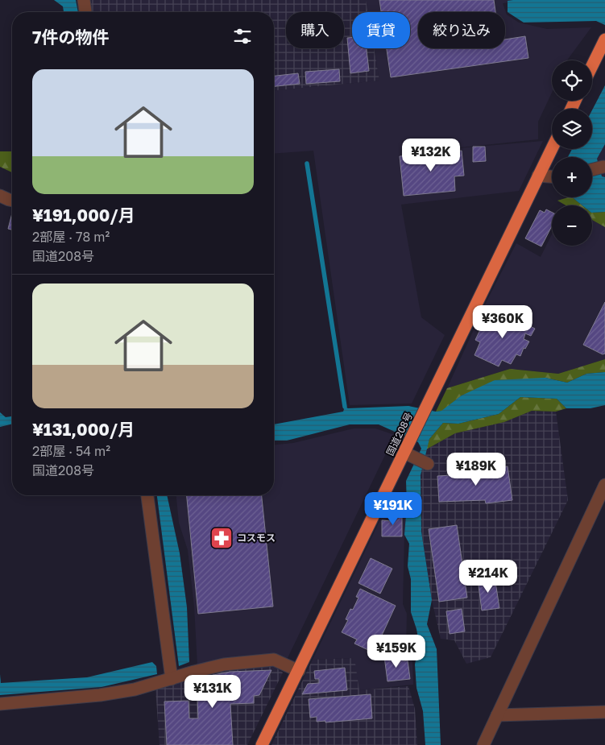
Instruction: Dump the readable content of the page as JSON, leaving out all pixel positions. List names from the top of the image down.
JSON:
{
  "streets": {
    "highway": ["国道208号"]
  },
  "places": {
    "pharmacy": ["コスモス"]
  },
  "page": {
    "chip": ["購入", "賃貸", "絞り込み"],
    "heading": "7件の物件",
    "map_buttons": ["+", "−"],
    "list": [
      {
        "name": "¥191,000/月",
        "note": "2部屋 · 78 m² · 国道208号"
      },
      {
        "name": "¥131,000/月",
        "note": "2部屋 · 54 m² · 国道208号"
      }
    ],
    "price": [
      "¥132K",
      "¥360K",
      "¥189K",
      "¥191K",
      "¥214K",
      "¥159K",
      "¥131K"
    ]
  }
}
